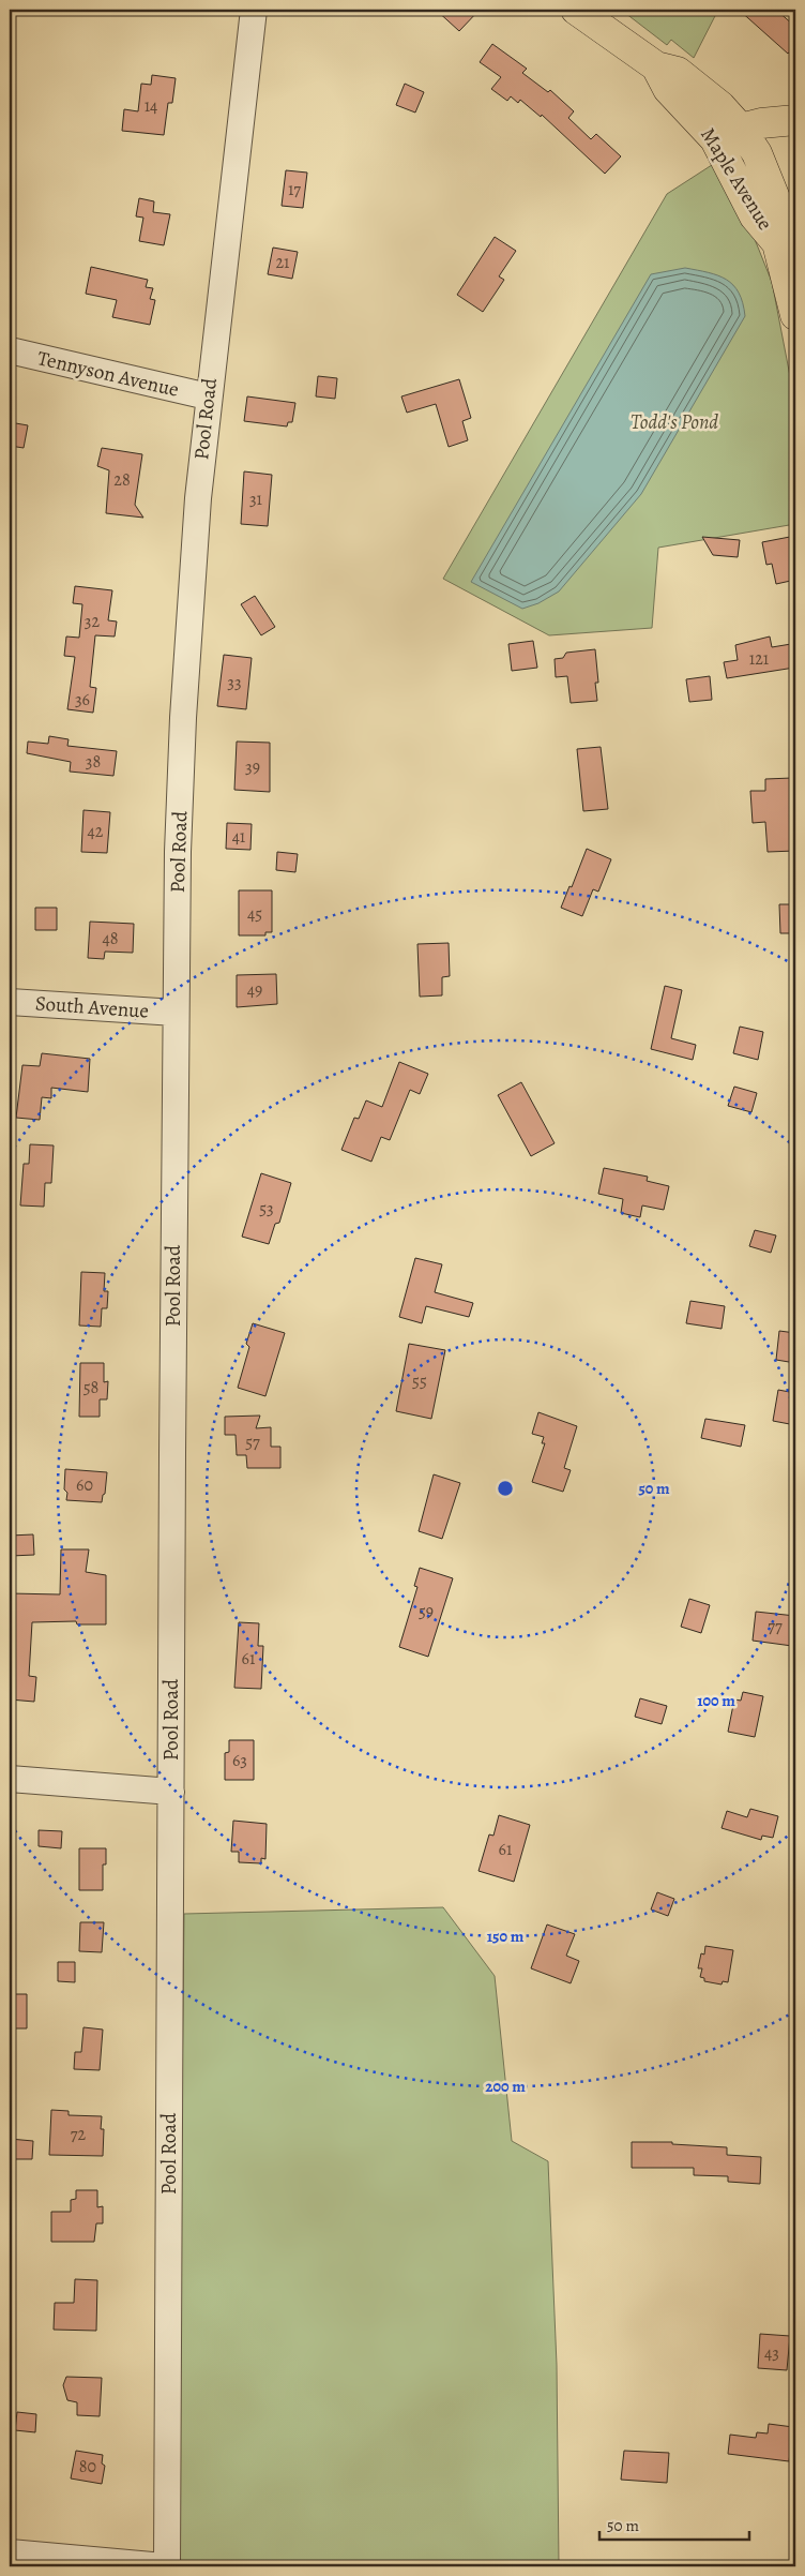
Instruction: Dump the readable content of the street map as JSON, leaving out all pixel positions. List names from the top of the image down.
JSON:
{
  "streets": {
    "main road": ["Maple Avenue"],
    "street": ["Tennyson Avenue", "Pool Road", "South Avenue"]
  },
  "crossings": [
    ["Tennyson Avenue", "Pool Road"],
    ["Pool Road", "South Avenue"]
  ],
  "parks": ["Todd's Pond"],
  "house_numbers": [
    "14",
    "17",
    "21",
    "28",
    "31",
    "32",
    "121",
    "33",
    "36",
    "38",
    "39",
    "42",
    "41",
    "45",
    "48",
    "49",
    "53",
    "55",
    "58",
    "57",
    "60",
    "59",
    "77",
    "61",
    "63",
    "61",
    "72",
    "43",
    "80"
  ],
  "scale_bar": "50 m",
  "rings": [
    "50 m",
    "100 m",
    "150 m",
    "200 m"
  ]
}
